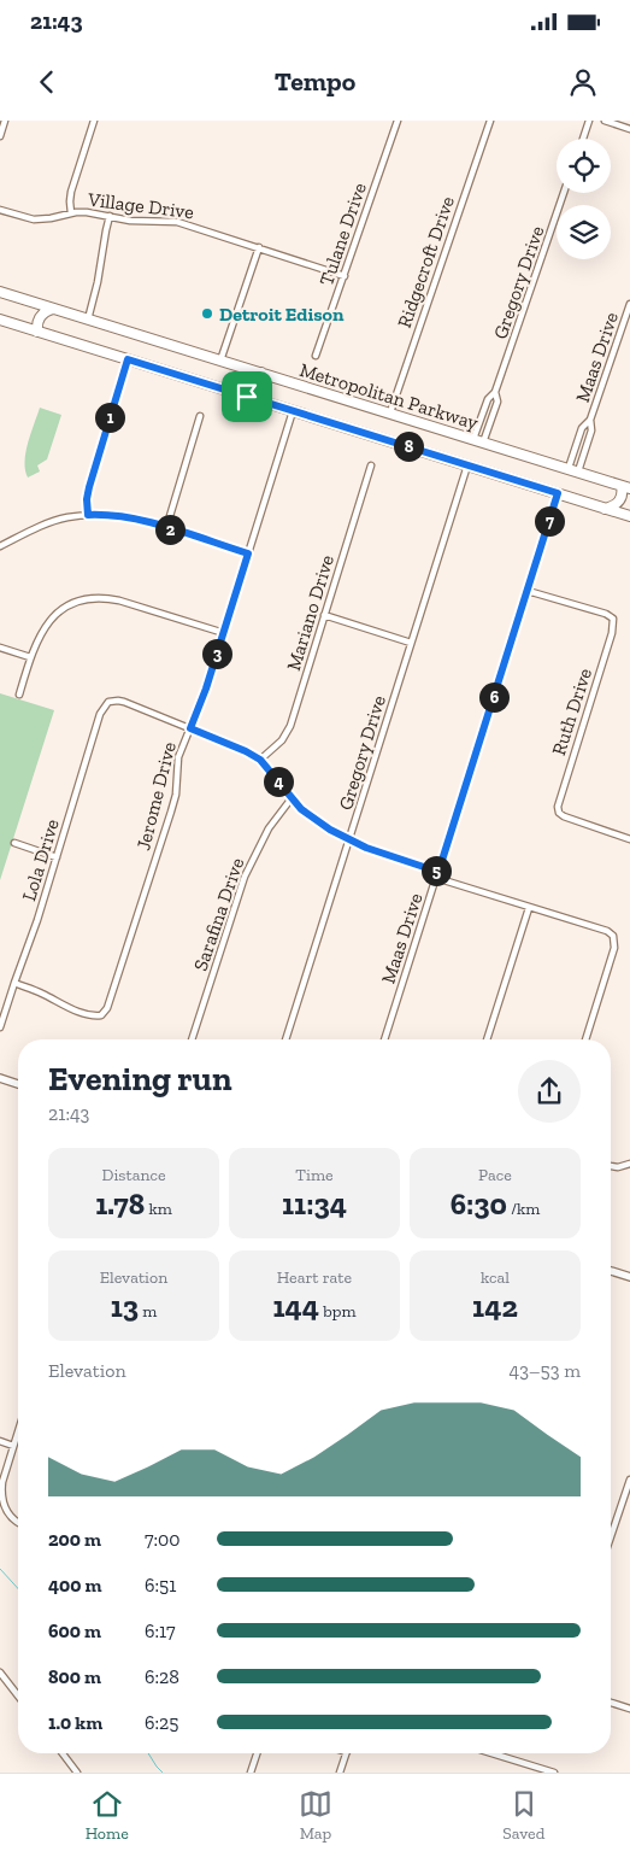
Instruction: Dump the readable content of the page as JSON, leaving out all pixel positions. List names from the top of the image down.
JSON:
{
  "streets": {
    "main road": ["Metropolitan Parkway"],
    "street": [
      "Village Drive",
      "Tulane Drive",
      "Ridgecroft Drive",
      "Gregory Drive",
      "Maas Drive",
      "Mariano Drive",
      "Ruth Drive",
      "Jerome Drive",
      "Lola Drive",
      "Sarafina Drive"
    ]
  },
  "crossings": [
    ["Village Drive", "Tulane Drive"],
    ["Ridgecroft Drive", "Metropolitan Parkway"],
    ["Gregory Drive", "Metropolitan Parkway"],
    ["Maas Drive", "Metropolitan Parkway"],
    ["Maas Drive", "Ruth Drive"],
    ["Jerome Drive", "Lola Drive"]
  ],
  "places": ["Detroit Edison"],
  "page": {
    "status": "21:43",
    "header": "Tempo",
    "pins": [
      "1",
      "8",
      "7",
      "2",
      "3",
      "6",
      "4",
      "5"
    ],
    "heading": ["Evening run", "21:43"],
    "stats": [
      ["Distance", "1.78 km"],
      ["Time", "11:34"],
      ["Pace", "6:30 /km"],
      ["Elevation", "13 m"],
      ["Heart rate", "144 bpm"],
      ["kcal", "142"]
    ],
    "chart": ["Elevation", "43–53 m"],
    "list": [
      {
        "name": "200 m",
        "note": "7:00"
      },
      {
        "name": "400 m",
        "note": "6:51"
      },
      {
        "name": "600 m",
        "note": "6:17"
      },
      {
        "name": "800 m",
        "note": "6:28"
      },
      {
        "name": "1.0 km",
        "note": "6:25"
      }
    ],
    "tabs": ["Home", "Map", "Saved"]
  }
}
